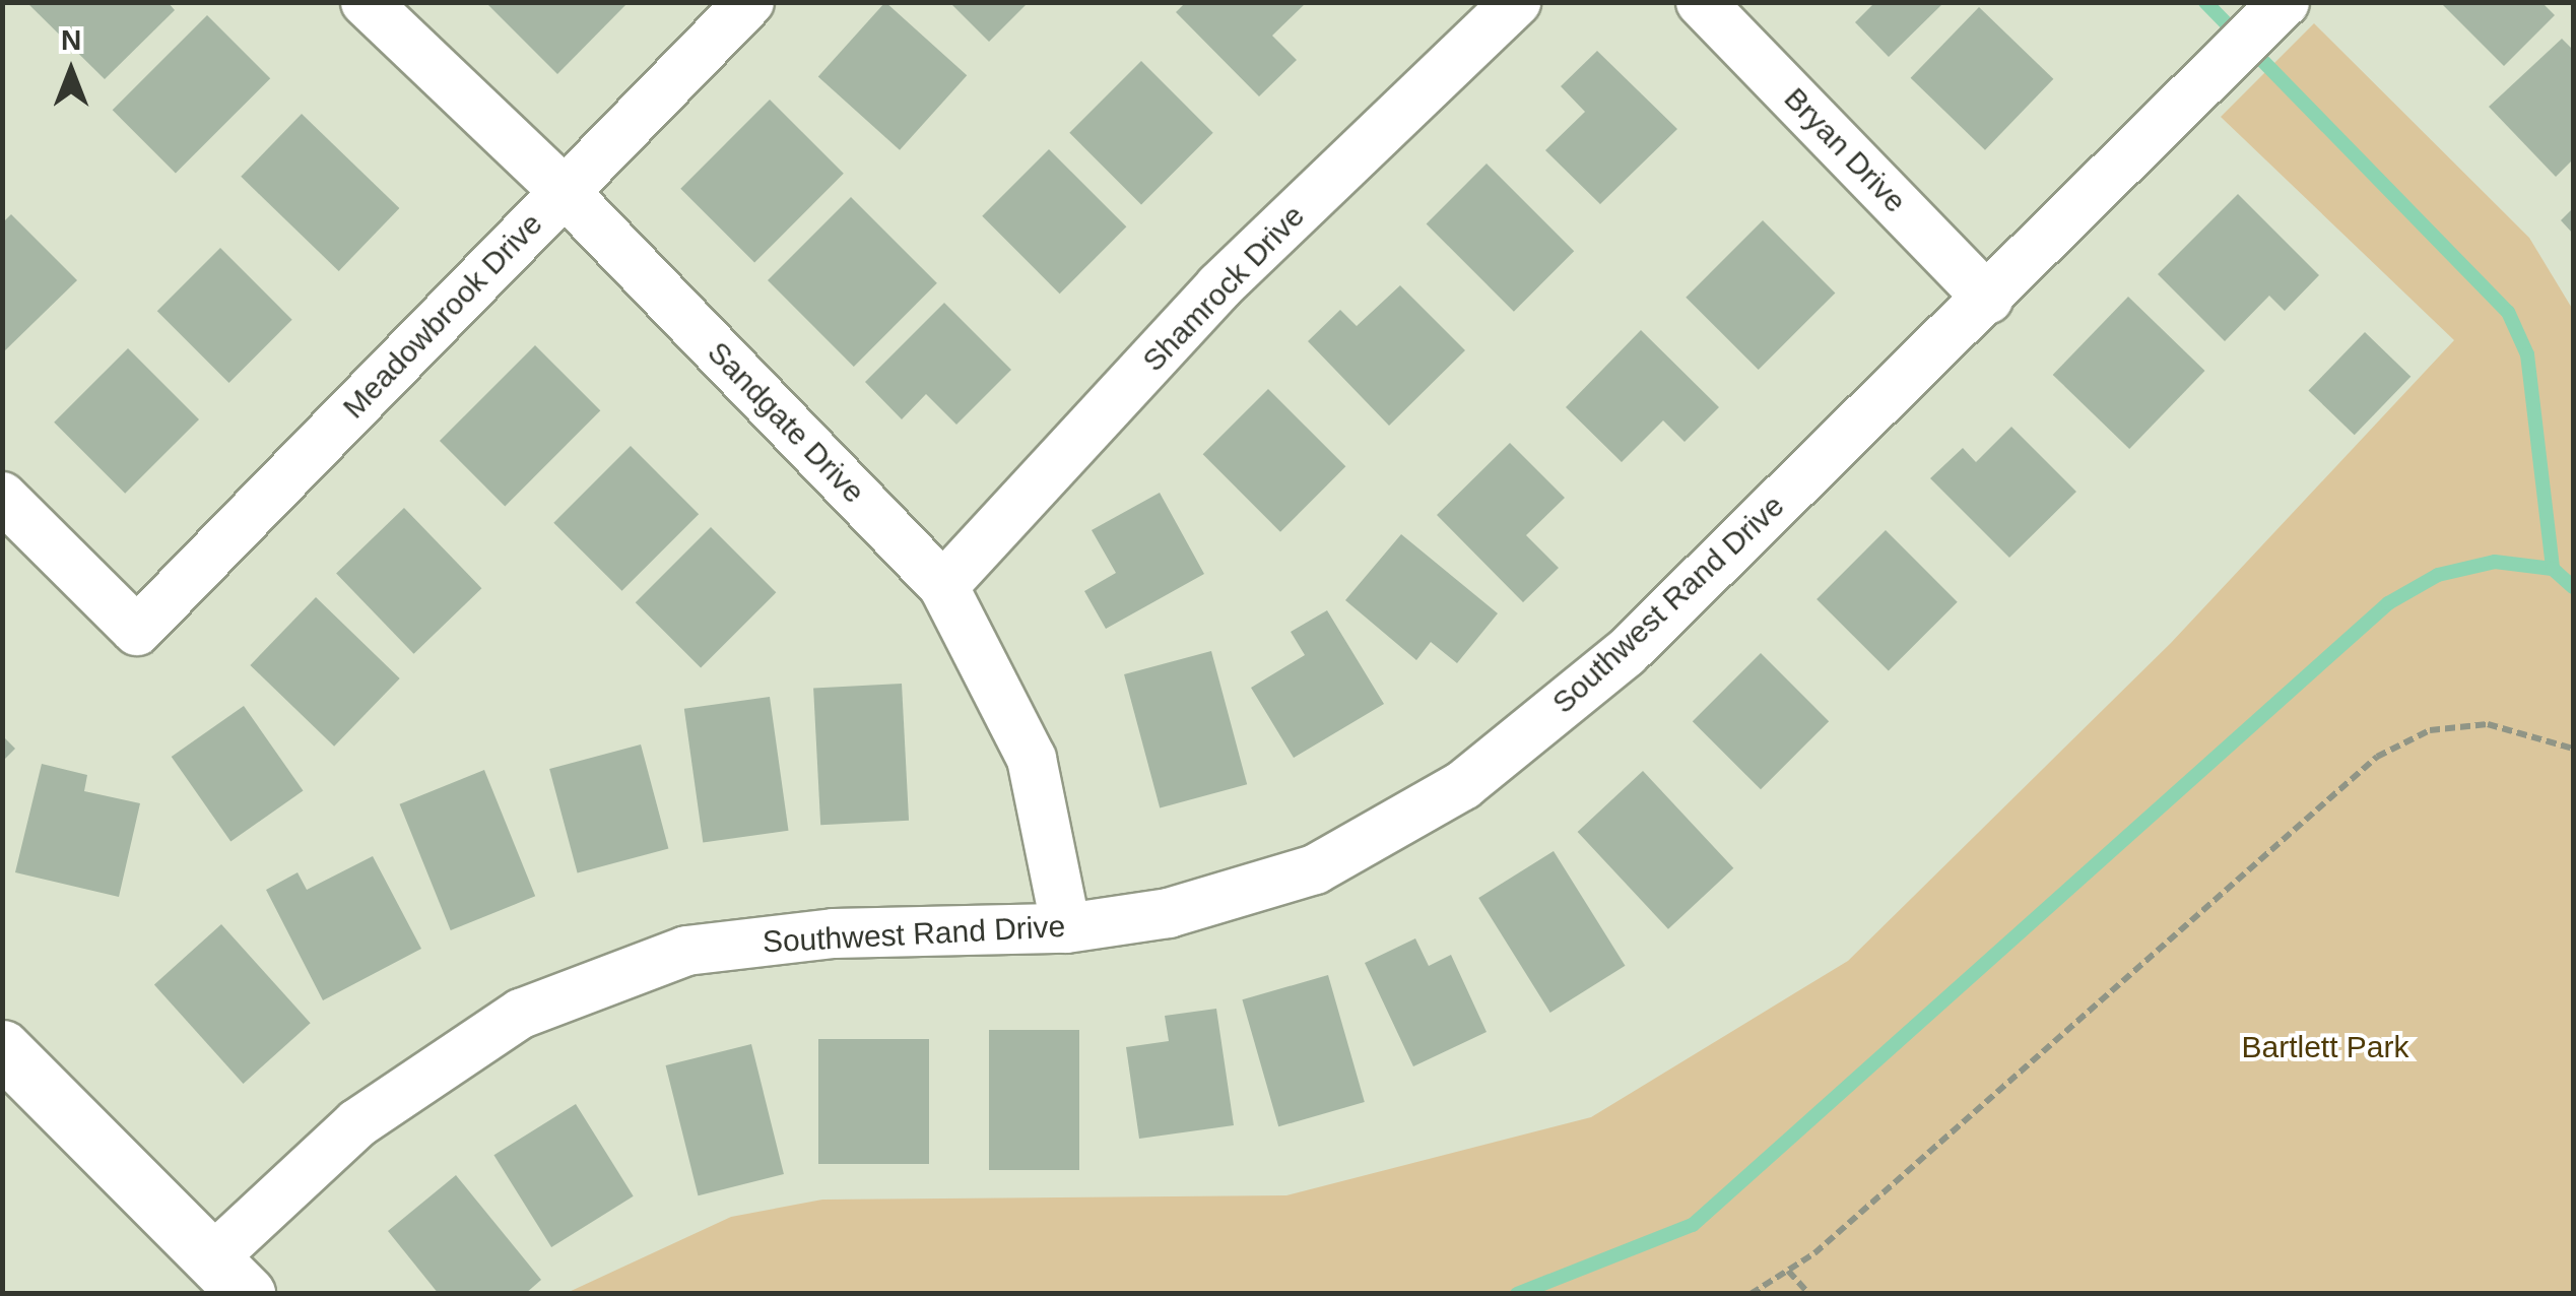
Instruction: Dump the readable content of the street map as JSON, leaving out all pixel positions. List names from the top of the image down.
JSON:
{
  "streets": {
    "street": [
      "Bryan Drive",
      "Shamrock Drive",
      "Meadowbrook Drive",
      "Sandgate Drive",
      "Southwest Rand Drive"
    ]
  },
  "crossings": [
    ["Bryan Drive", "Southwest Rand Drive"],
    ["Shamrock Drive", "Sandgate Drive"],
    ["Meadowbrook Drive", "Sandgate Drive"],
    ["Sandgate Drive", "Southwest Rand Drive"]
  ],
  "parks": ["Bartlett Park"],
  "north": "top"
}
